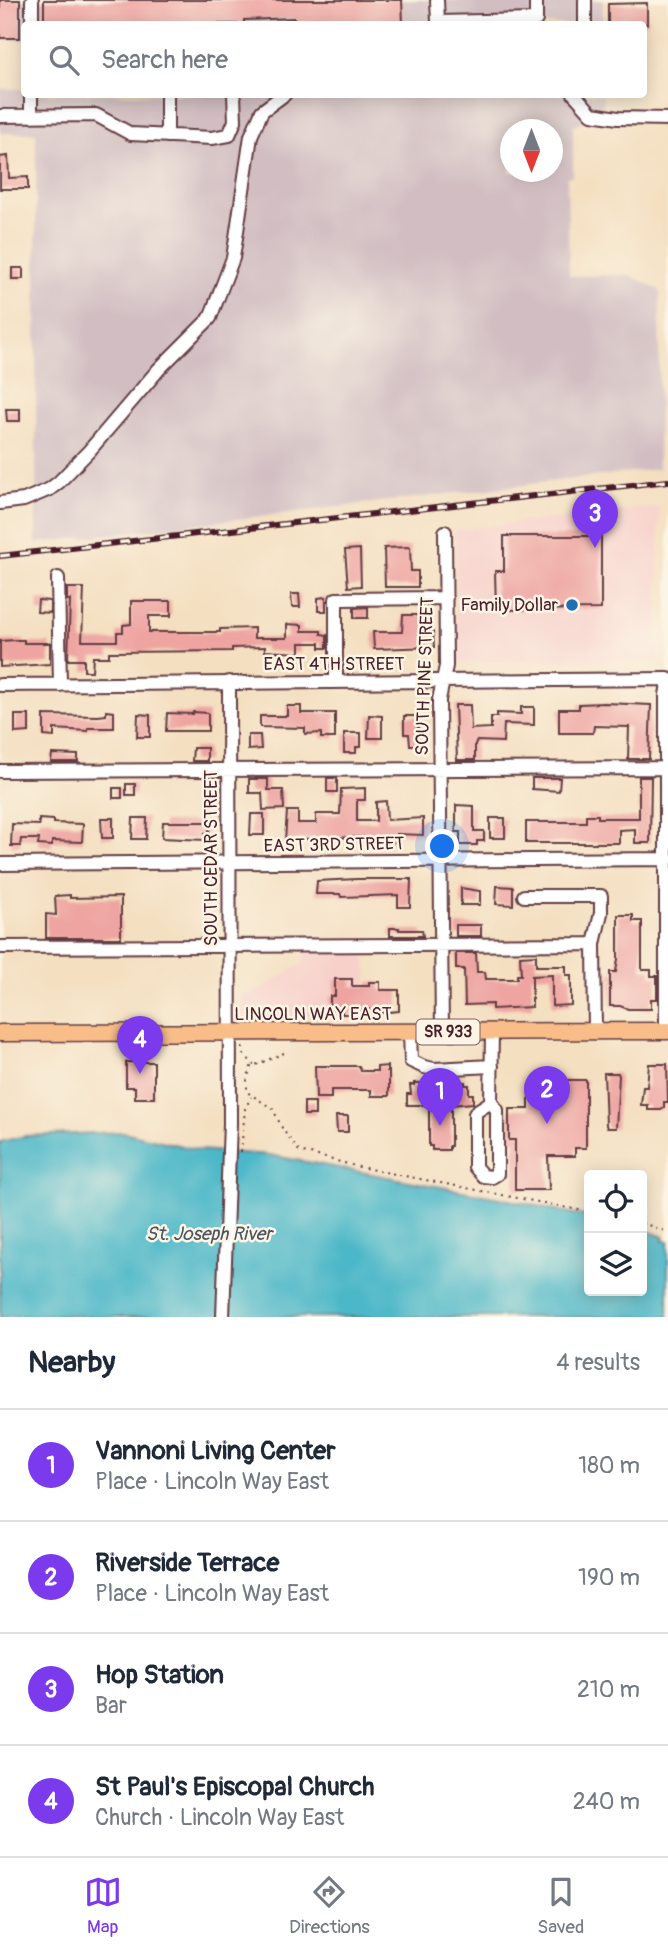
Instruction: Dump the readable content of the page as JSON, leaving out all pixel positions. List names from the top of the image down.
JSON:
{
  "streets": {
    "main road": ["LINCOLN WAY EAST", "SR 933"],
    "street": [
      "EAST 4TH STREET",
      "SOUTH PINE STREET",
      "EAST 3RD STREET",
      "SOUTH CEDAR STREET"
    ]
  },
  "crossings": [
    ["EAST 4TH STREET", "SOUTH PINE STREET"],
    ["EAST 4TH STREET", "SOUTH CEDAR STREET"],
    ["SOUTH PINE STREET", "EAST 3RD STREET"],
    ["SOUTH PINE STREET", "LINCOLN WAY EAST"],
    ["EAST 3RD STREET", "SOUTH CEDAR STREET"],
    ["SOUTH CEDAR STREET", "LINCOLN WAY EAST"]
  ],
  "water": ["St. Joseph River"],
  "places": ["Family Dollar"],
  "north": "bottom",
  "page": {
    "search": "Search here",
    "pins": [
      "3",
      "4",
      "2",
      "1"
    ],
    "heading": ["Nearby", "4 results"],
    "list": [
      {
        "mark": "1",
        "name": "Vannoni Living Center",
        "note": "Place · Lincoln Way East",
        "value": "180 m"
      },
      {
        "mark": "2",
        "name": "Riverside Terrace",
        "note": "Place · Lincoln Way East",
        "value": "190 m"
      },
      {
        "mark": "3",
        "name": "Hop Station",
        "note": "Bar",
        "value": "210 m"
      },
      {
        "mark": "4",
        "name": "St Paul's Episcopal Church",
        "note": "Church · Lincoln Way East",
        "value": "240 m"
      }
    ],
    "nav": ["Map", "Directions", "Saved"]
  }
}
